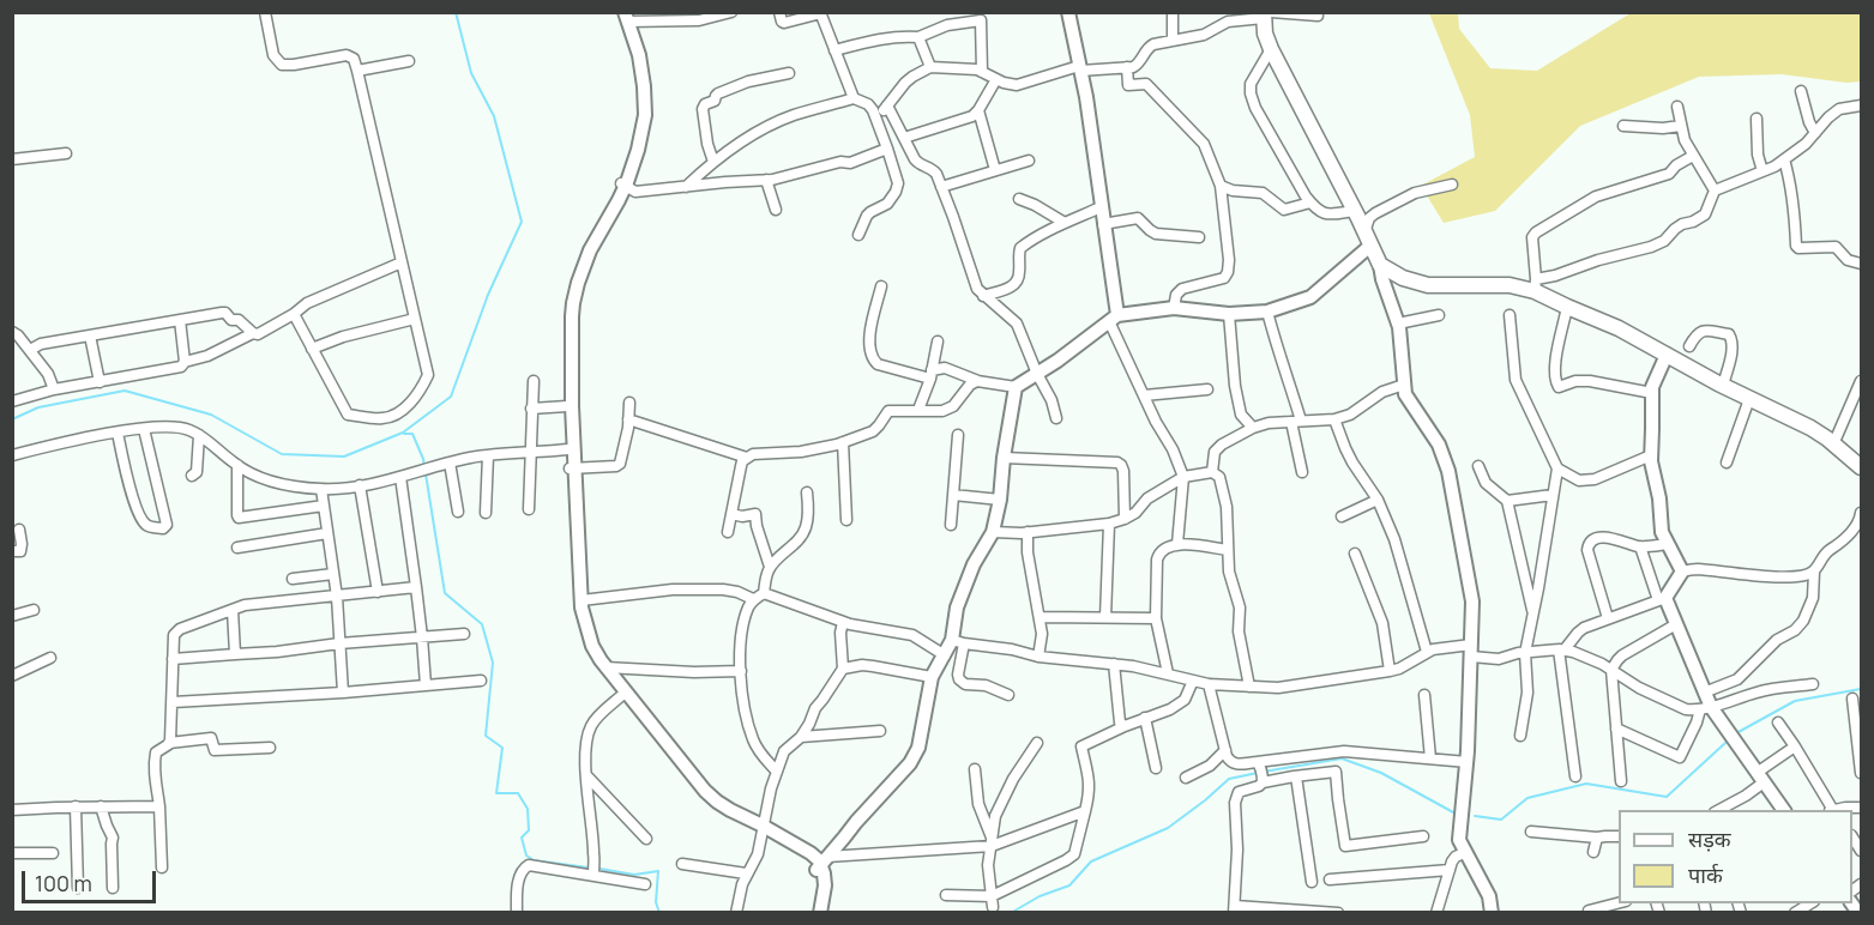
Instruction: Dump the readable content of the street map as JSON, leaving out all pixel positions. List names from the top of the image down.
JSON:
{
  "legend": ["सड़क", "पार्क"],
  "scale_bar": "100 m"
}
